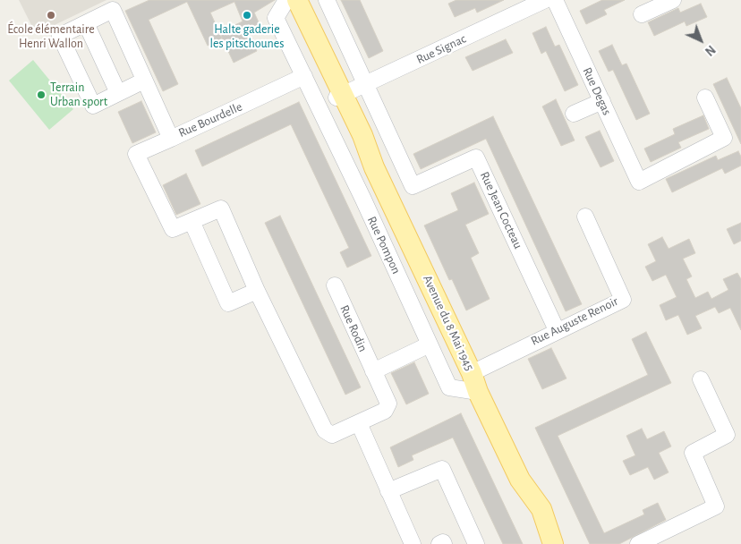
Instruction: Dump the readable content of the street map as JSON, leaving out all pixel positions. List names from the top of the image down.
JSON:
{
  "streets": {
    "main road": ["Avenue du 8 Mai 1945"],
    "street": [
      "Rue Signac",
      "Rue Degas",
      "Rue Bourdelle",
      "Rue Jean Cocteau",
      "Rue Pompon",
      "Rue Auguste Renoir",
      "Rue Rodin"
    ]
  },
  "crossings": [
    ["Rue Signac", "Rue Jean Cocteau"],
    ["Rue Signac", "Avenue du 8 Mai 1945"],
    ["Rue Bourdelle", "Rue Pompon"],
    ["Rue Jean Cocteau", "Rue Auguste Renoir"],
    ["Rue Pompon", "Rue Auguste Renoir"],
    ["Rue Pompon", "Avenue du 8 Mai 1945"],
    ["Rue Auguste Renoir", "Avenue du 8 Mai 1945"]
  ],
  "places": ["École élémentaire Henri Wallon", "Halte gaderie les pitschounes", "Terrain Urban sport"],
  "north": "bottom right"
}
